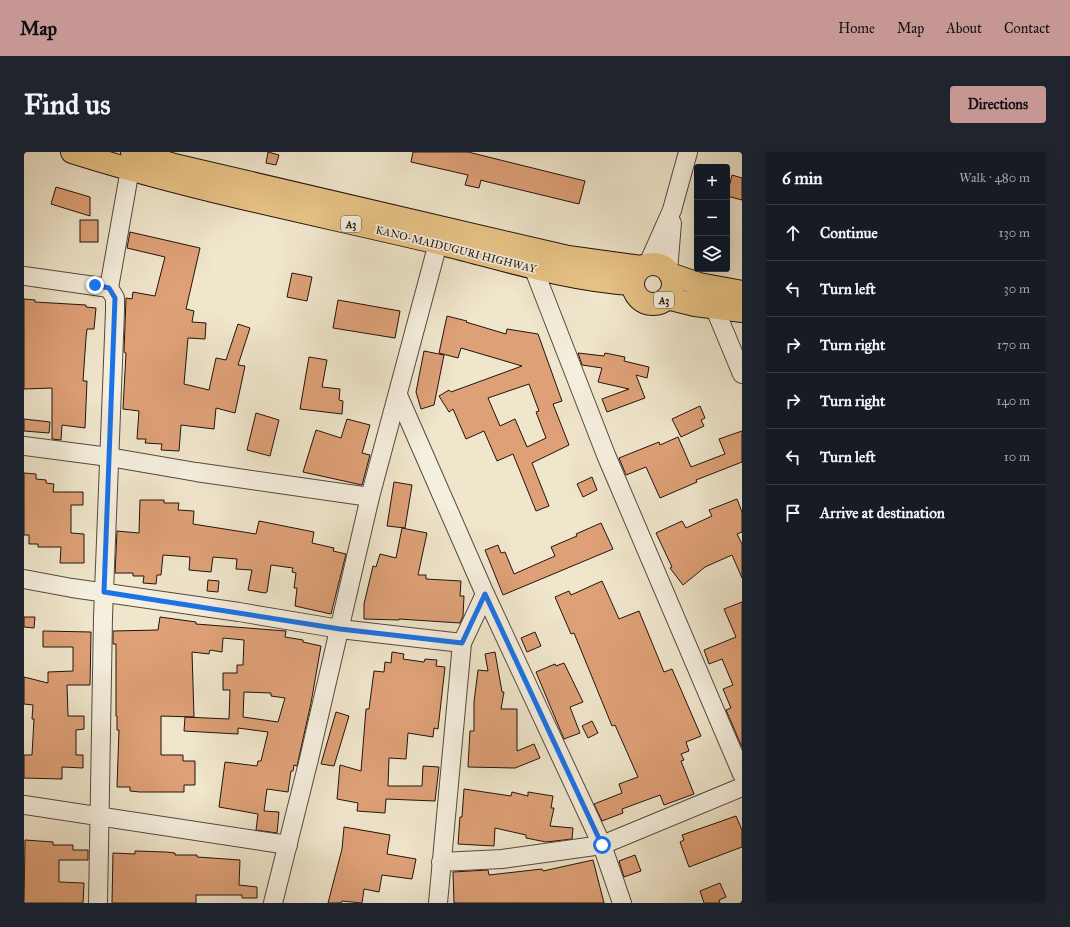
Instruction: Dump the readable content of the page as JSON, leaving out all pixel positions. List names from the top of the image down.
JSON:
{
  "streets": {
    "highway": ["A3", "KANO-MAIDUGURI HIGHWAY"]
  },
  "crossings": [
    ["A3", "KANO-MAIDUGURI HIGHWAY"]
  ],
  "page": {
    "header": "Map",
    "nav": [
      "Home",
      "Map",
      "About",
      "Contact"
    ],
    "buttons": "Directions",
    "title": "Find us",
    "heading": ["6 min", "Walk · 480 m"],
    "map_buttons": ["+", "−"],
    "list": [
      ["Continue", "130 m"],
      ["Turn left", "30 m"],
      ["Turn right", "170 m"],
      ["Turn right", "140 m"],
      ["Turn left", "10 m"],
      "Arrive at destination"
    ]
  }
}
